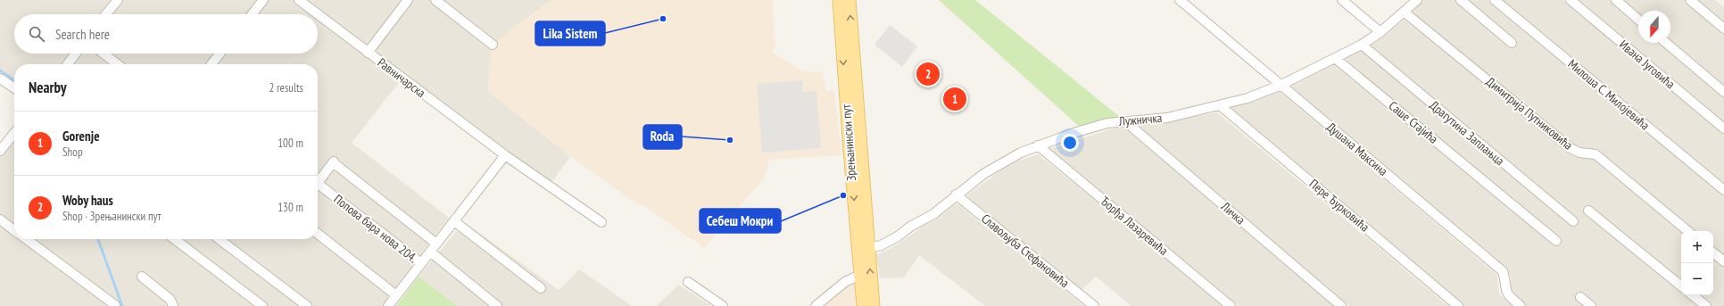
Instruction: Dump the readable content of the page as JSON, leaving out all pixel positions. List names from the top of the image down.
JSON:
{
  "streets": {
    "main road": ["Зрењанински пут"],
    "street": [
      "Ивана Југовића",
      "Равничарска",
      "Милоша С. Милојевића",
      "Димитрија Путниковића",
      "Лужничка",
      "Саше Стајића",
      "Драгутина Заплањца",
      "Душана Максина",
      "Пере Ђурковића",
      "Личка",
      "Ђорђа Лазаревића",
      "Попова бара нова 204.",
      "Славољуба Стефановића"
    ]
  },
  "crossings": [
    ["Димитрија Путниковића", "Лужничка"],
    ["Лужничка", "Саше Стајића"],
    ["Лужничка", "Драгутина Заплањца"],
    ["Лужничка", "Зрењанински пут"],
    ["Лужничка", "Душана Максина"],
    ["Лужничка", "Пере Ђурковића"],
    ["Лужничка", "Личка"],
    ["Лужничка", "Ђорђа Лазаревића"],
    ["Лужничка", "Славољуба Стефановића"]
  ],
  "places": ["Lika Sistem", "Roda", "Себеш Мокри"],
  "north": "bottom",
  "page": {
    "search": "Search here",
    "pins": ["2", "1"],
    "heading": ["Nearby", "2 results"],
    "list": [
      {
        "mark": "1",
        "name": "Gorenje",
        "note": "Shop",
        "value": "100 m"
      },
      {
        "mark": "2",
        "name": "Woby haus",
        "note": "Shop · Зрењанински пут",
        "value": "130 m"
      }
    ],
    "map_buttons": ["+", "−"]
  }
}
